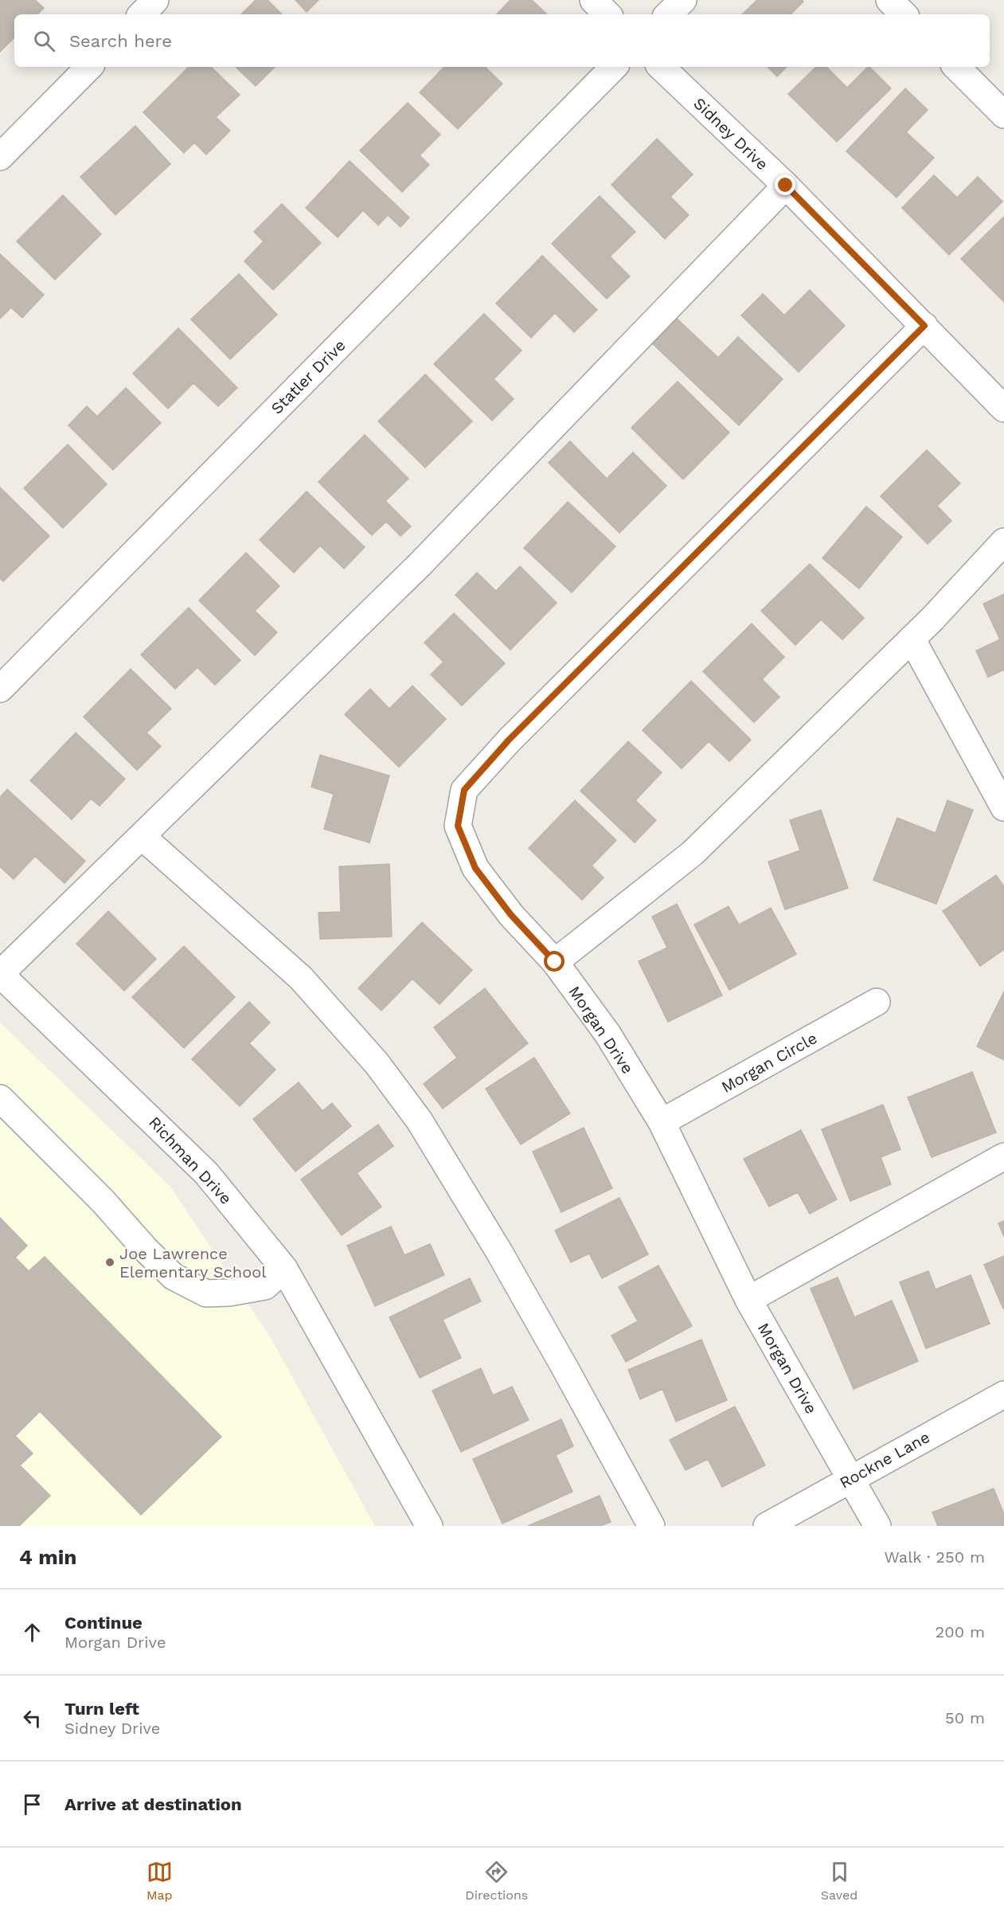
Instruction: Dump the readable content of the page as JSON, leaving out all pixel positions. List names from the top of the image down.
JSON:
{
  "streets": {
    "street": [
      "Sidney Drive",
      "Statler Drive",
      "Morgan Drive",
      "Morgan Circle",
      "Richman Drive",
      "Rockne Lane"
    ]
  },
  "crossings": [
    ["Sidney Drive", "Morgan Drive"],
    ["Morgan Drive", "Morgan Circle"],
    ["Morgan Drive", "Rockne Lane"]
  ],
  "places": ["Joe Lawrence Elementary School"],
  "page": {
    "search": "Search here",
    "heading": ["4 min", "Walk · 250 m"],
    "list": [
      ["Continue", "Morgan Drive", "200 m"],
      ["Turn left", "Sidney Drive", "50 m"],
      "Arrive at destination"
    ],
    "nav": ["Map", "Directions", "Saved"]
  }
}
